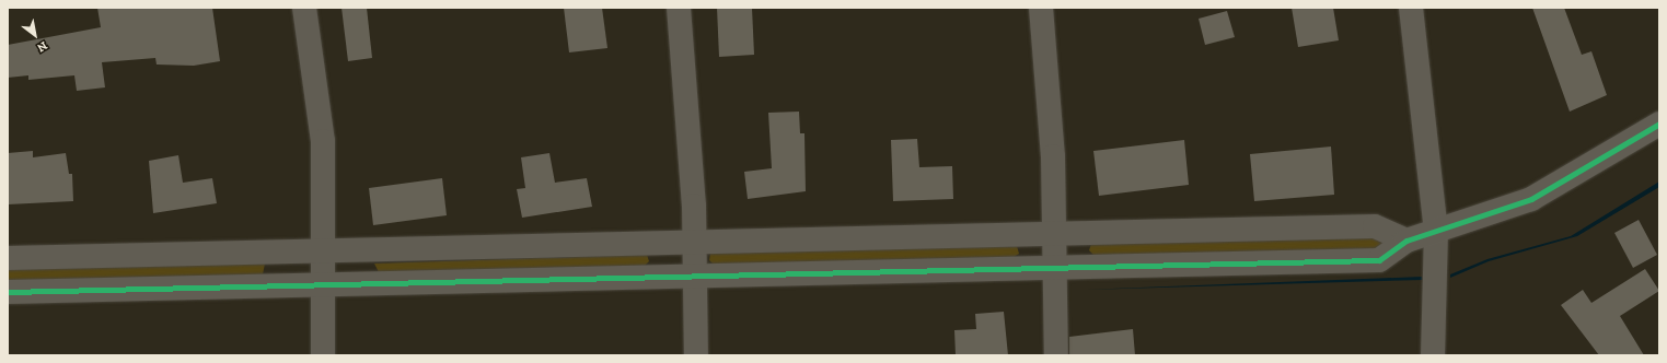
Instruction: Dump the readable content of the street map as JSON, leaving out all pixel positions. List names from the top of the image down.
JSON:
{
  "north": "bottom right"
}
